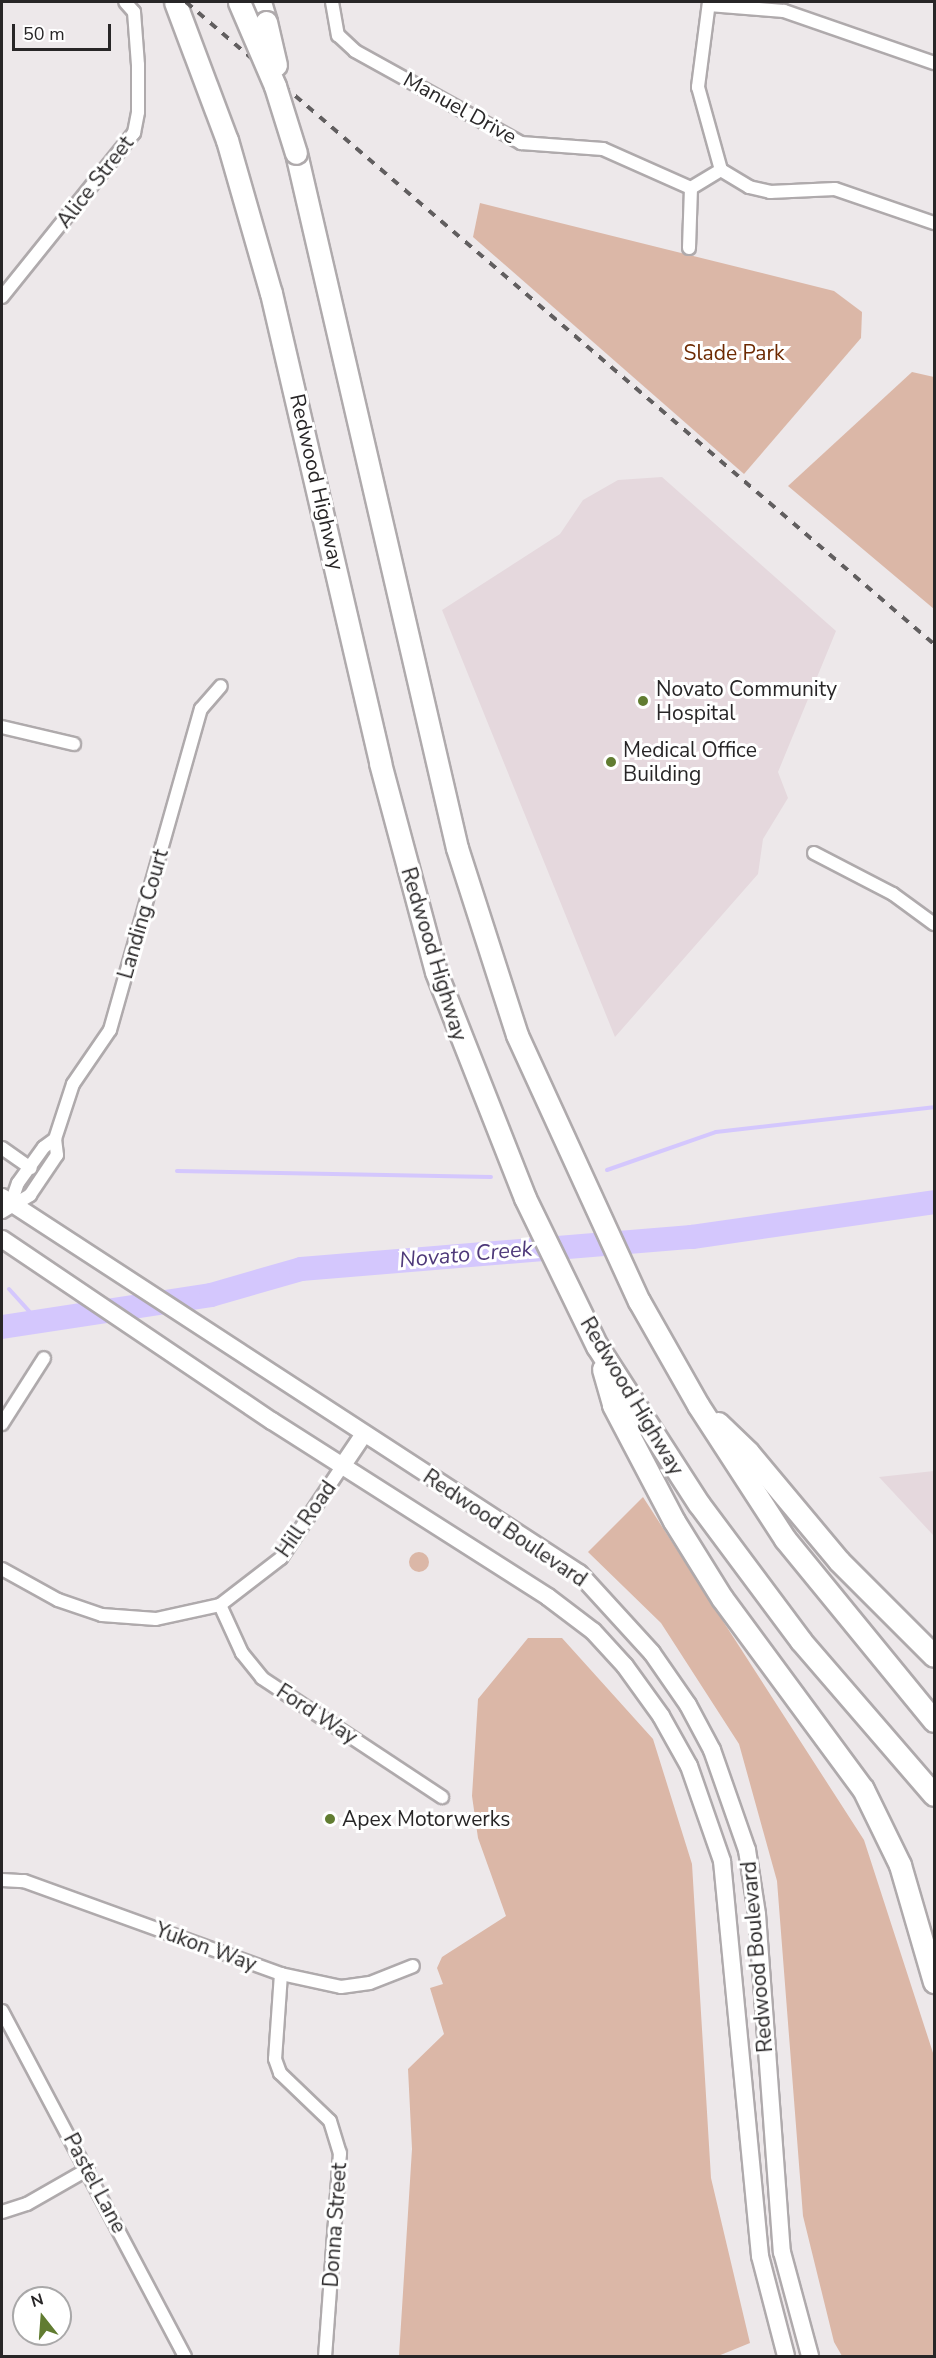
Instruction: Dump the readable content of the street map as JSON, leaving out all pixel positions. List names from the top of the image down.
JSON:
{
  "streets": {
    "highway": ["Redwood Highway"],
    "main road": ["Redwood Boulevard"],
    "street": [
      "Manuel Drive",
      "Alice Street",
      "Landing Court",
      "Hill Road",
      "Ford Way",
      "Yukon Way",
      "Pastel Lane",
      "Donna Street"
    ]
  },
  "crossings": [
    ["Landing Court", "Redwood Boulevard"],
    ["Hill Road", "Redwood Boulevard"],
    ["Hill Road", "Ford Way"],
    ["Yukon Way", "Donna Street"]
  ],
  "water": ["Novato Creek"],
  "parks": ["Slade Park"],
  "places": ["Novato Community Hospital", "Medical Office Building", "Apex Motorwerks"],
  "scale_bar": "50 m",
  "north": "top"
}
